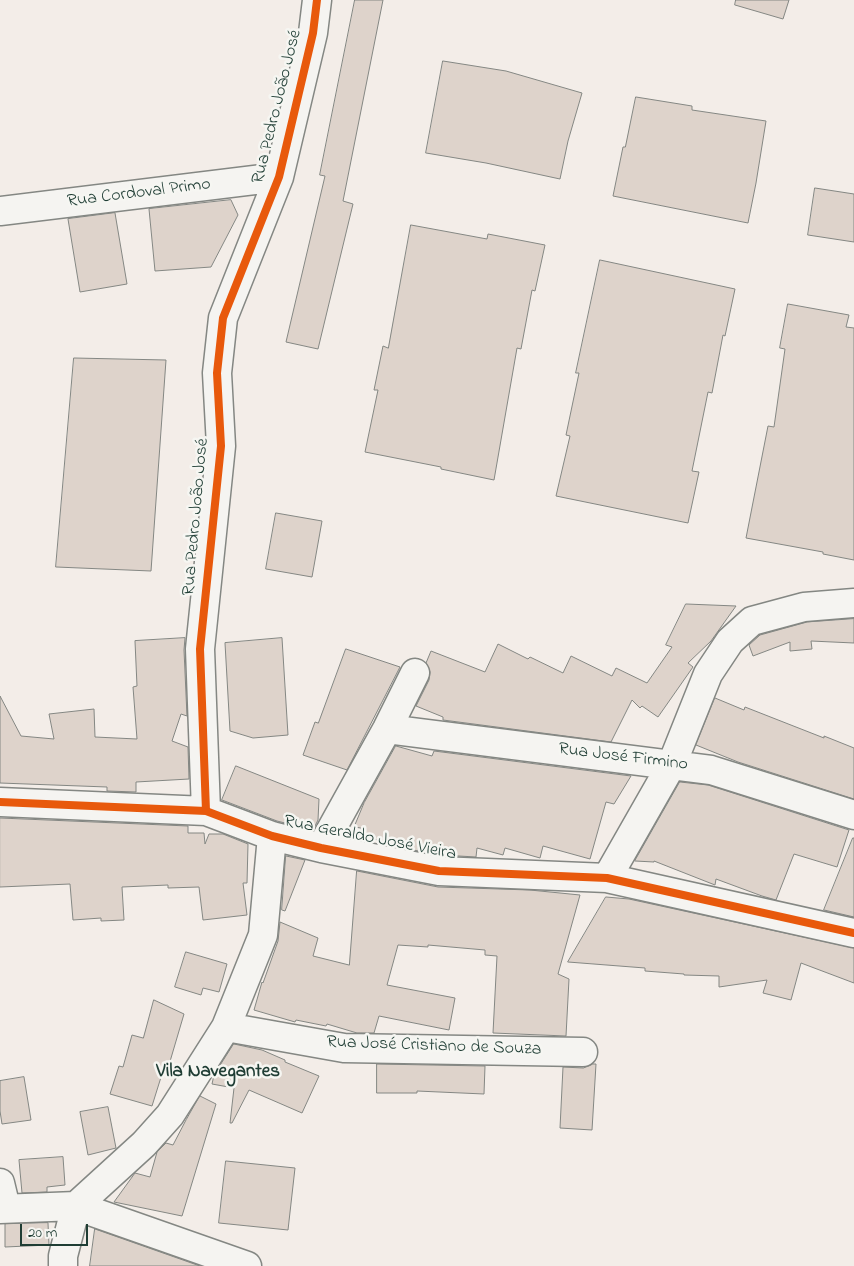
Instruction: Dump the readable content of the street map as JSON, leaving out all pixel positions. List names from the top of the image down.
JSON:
{
  "streets": {
    "street": [
      "Rua Pedro João José",
      "Rua Cordoval Primo",
      "Rua José Firmino",
      "Rua Geraldo José Vieira",
      "Rua José Cristiano de Souza"
    ]
  },
  "crossings": [
    ["Rua Pedro João José", "Rua Cordoval Primo"],
    ["Rua Pedro João José", "Rua Geraldo José Vieira"]
  ],
  "districts": ["Vila Navegantes"],
  "scale_bar": "20 m"
}
